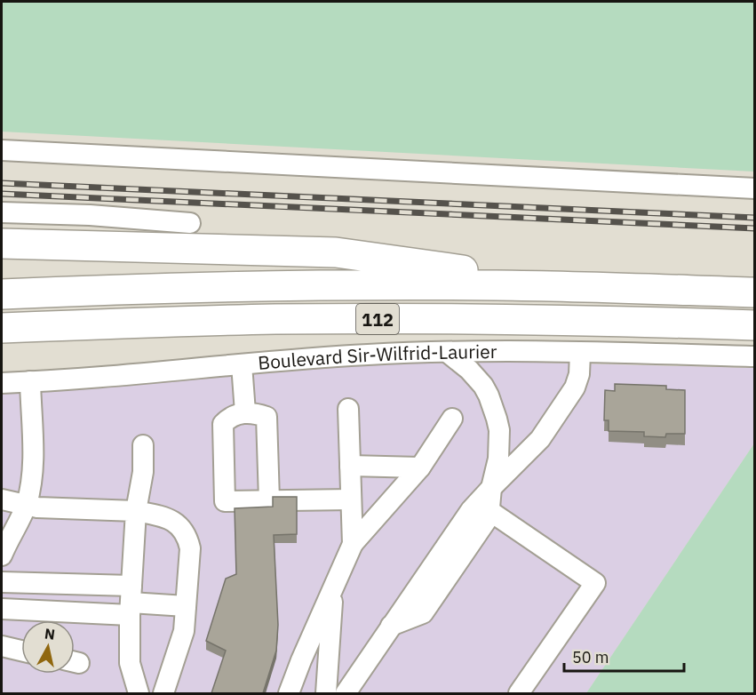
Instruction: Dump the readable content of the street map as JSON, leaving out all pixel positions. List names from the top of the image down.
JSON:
{
  "streets": {
    "highway": ["112", "Boulevard Sir-Wilfrid-Laurier"]
  },
  "scale_bar": "50 m",
  "north": "top"
}
